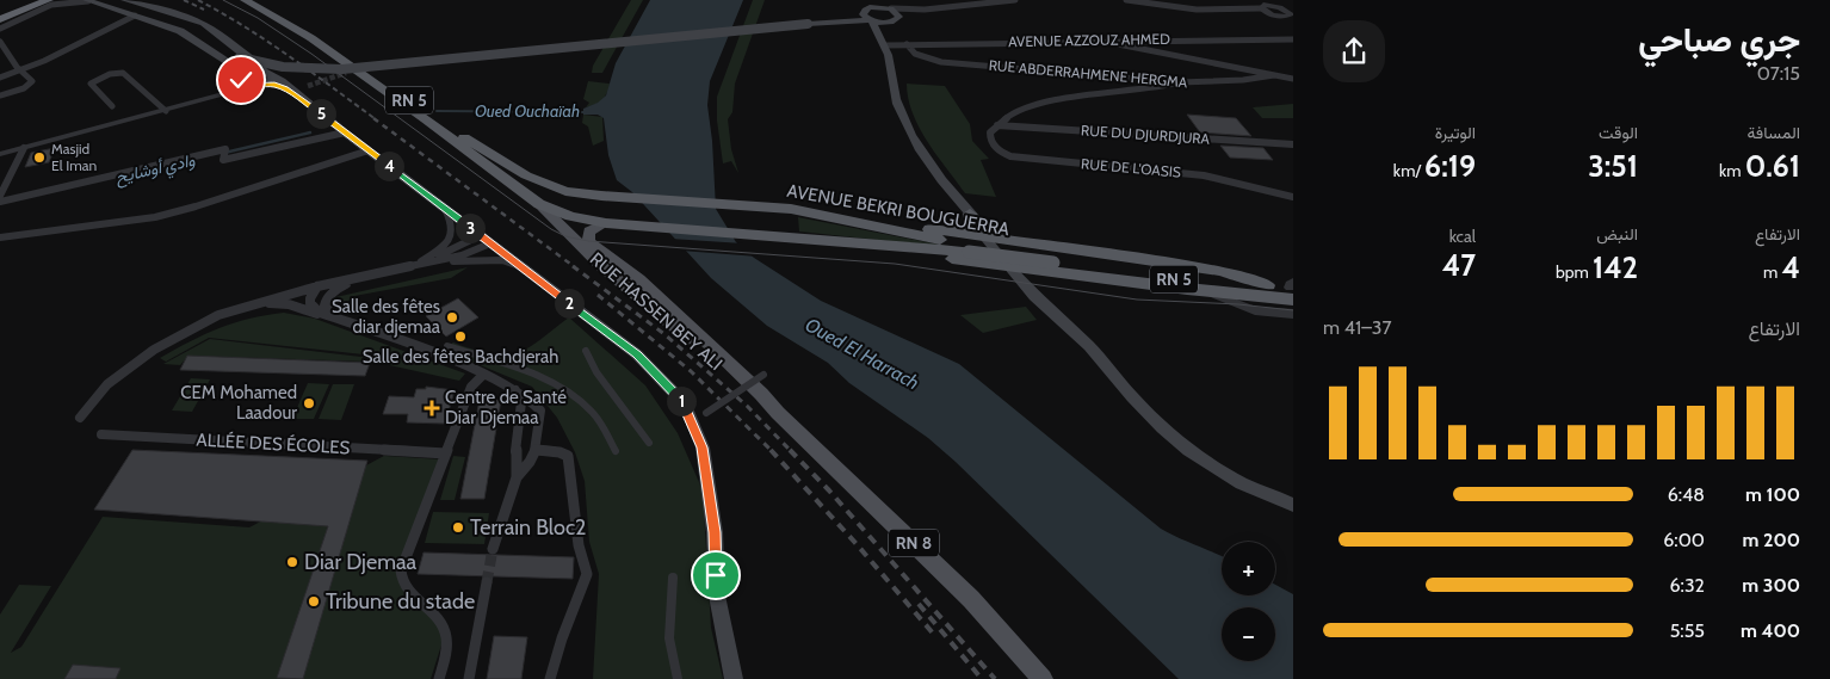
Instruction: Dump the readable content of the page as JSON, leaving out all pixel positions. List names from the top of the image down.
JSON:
{
  "streets": {
    "highway": ["RN 5", "AVENUE BEKRI BOUGUERRA"],
    "main road": ["RUE HASSEN BEY ALI", "RN 8"],
    "street": [
      "AVENUE AZZOUZ AHMED",
      "RUE ABDERRAHMENE HERGMA",
      "RUE DU DJURDJURA",
      "RUE DE L'OASIS",
      "ALLÉE DES ÉCOLES"
    ]
  },
  "crossings": [
    ["AVENUE AZZOUZ AHMED", "RUE ABDERRAHMENE HERGMA"],
    ["RN 5", "AVENUE BEKRI BOUGUERRA"],
    ["RN 5", "RUE HASSEN BEY ALI"],
    ["RUE DU DJURDJURA", "RUE DE L'OASIS"],
    ["AVENUE BEKRI BOUGUERRA", "RUE HASSEN BEY ALI"]
  ],
  "water": ["Oued Ouchaïah", "وادي أوشايح", "Oued El Harrach"],
  "places": {
    "other": [
      "Masjid El Iman",
      "Salle des fêtes diar djemaa",
      "Salle des fêtes Bachdjerah",
      "CEM Mohamed Laadour",
      "Terrain Bloc2",
      "Diar Djemaa",
      "Tribune du stade"
    ],
    "health": ["Centre de Santé Diar Djemaa"]
  },
  "page": {
    "heading": ["جري صباحي", "07:15"],
    "pins": [
      "5",
      "4",
      "3",
      "2",
      "1"
    ],
    "stats": [
      ["المسافة", "0.61 km"],
      ["الوقت", "3:51"],
      ["الوتيرة", "6:19 /km"],
      ["الارتفاع", "4 m"],
      ["النبض", "142 bpm"],
      ["kcal", "47"]
    ],
    "chart": ["الارتفاع", "37–41 m"],
    "list": [
      {
        "name": "100 m",
        "note": "6:48"
      },
      {
        "name": "200 m",
        "note": "6:00"
      },
      {
        "name": "300 m",
        "note": "6:32"
      },
      {
        "name": "400 m",
        "note": "5:55"
      }
    ],
    "map_buttons": ["+", "−"]
  }
}
